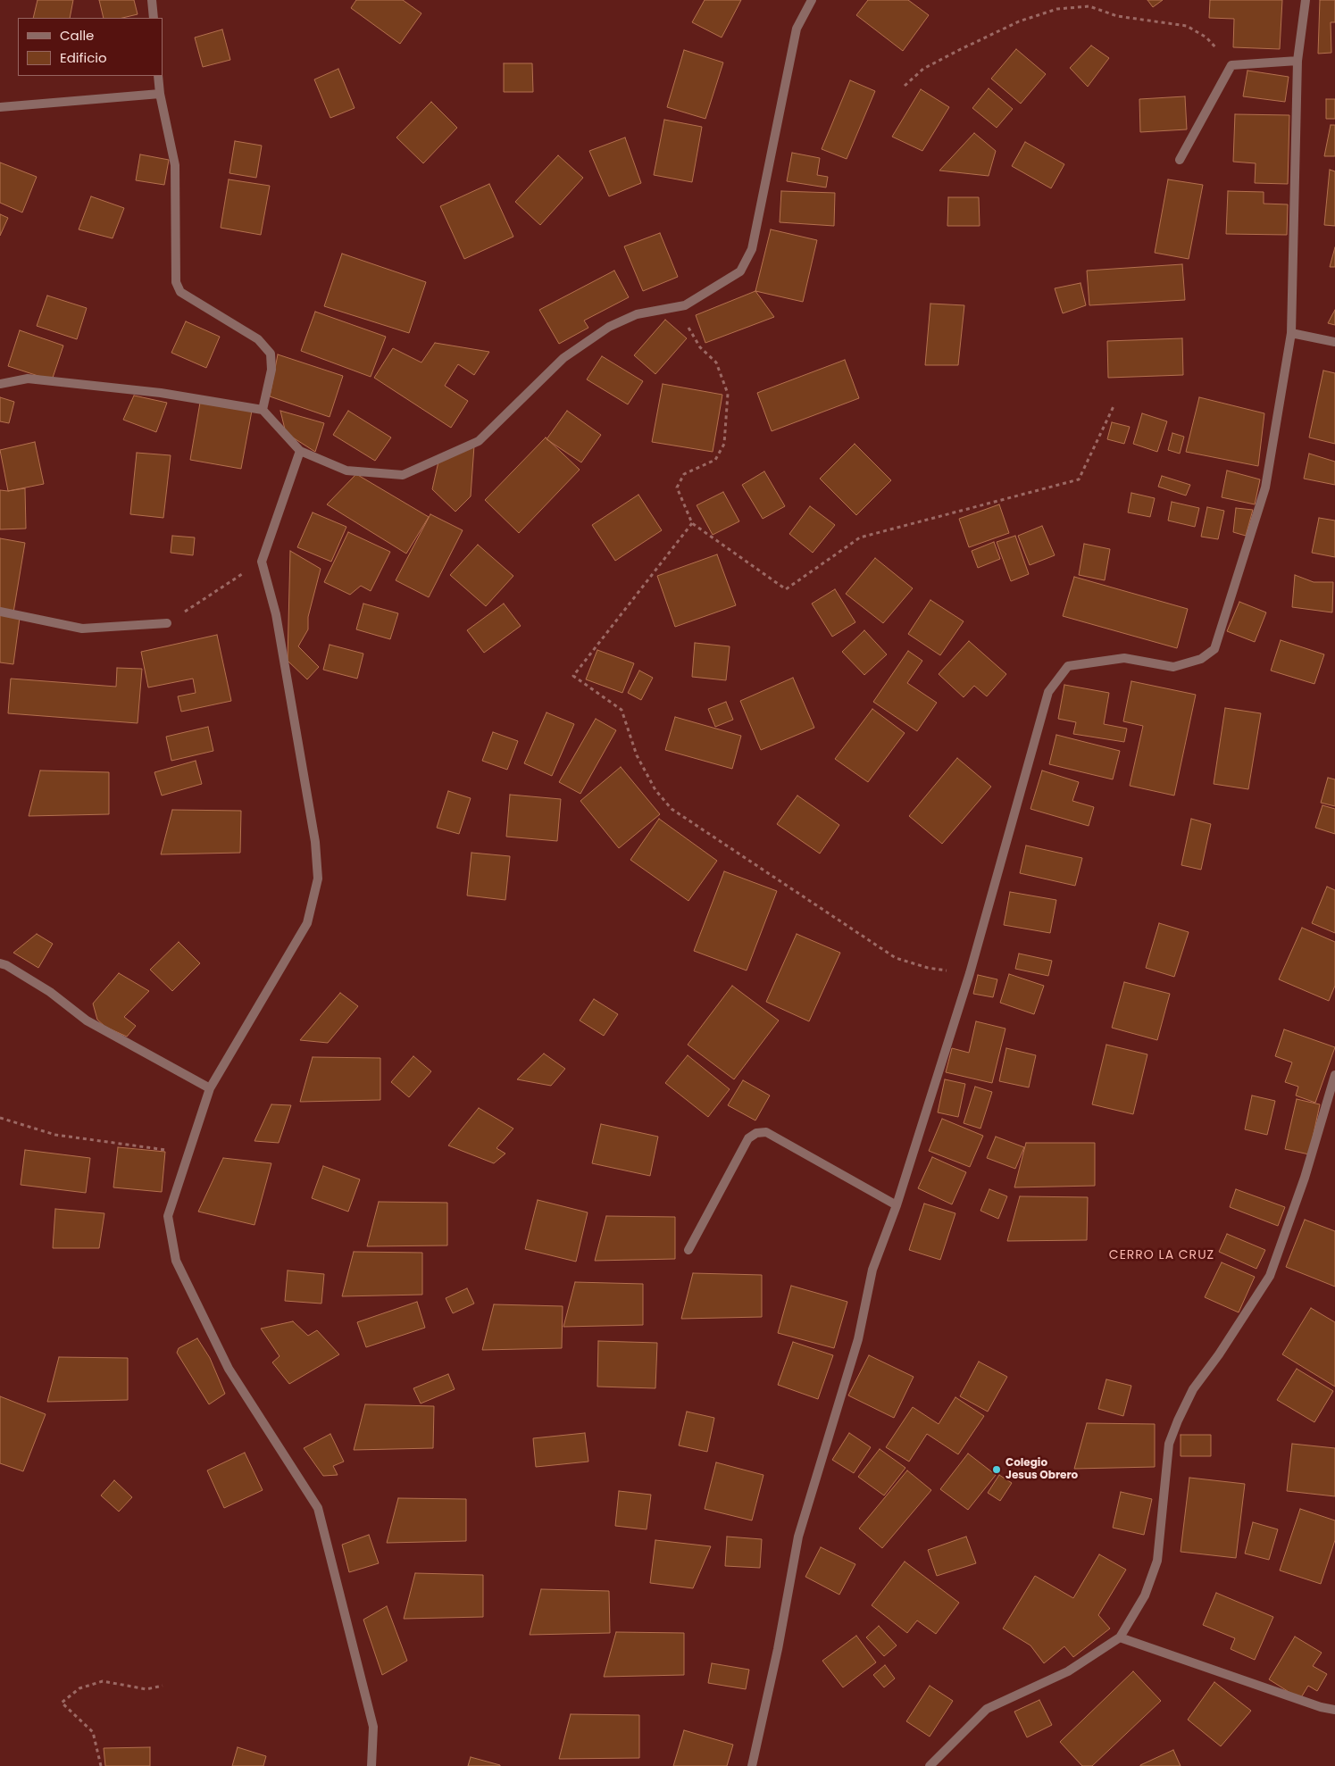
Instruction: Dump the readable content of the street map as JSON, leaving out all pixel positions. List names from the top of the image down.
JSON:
{
  "districts": ["CERRO LA CRUZ"],
  "places": ["Colegio Jesus Obrero"],
  "legend": ["Calle", "Edificio"]
}
